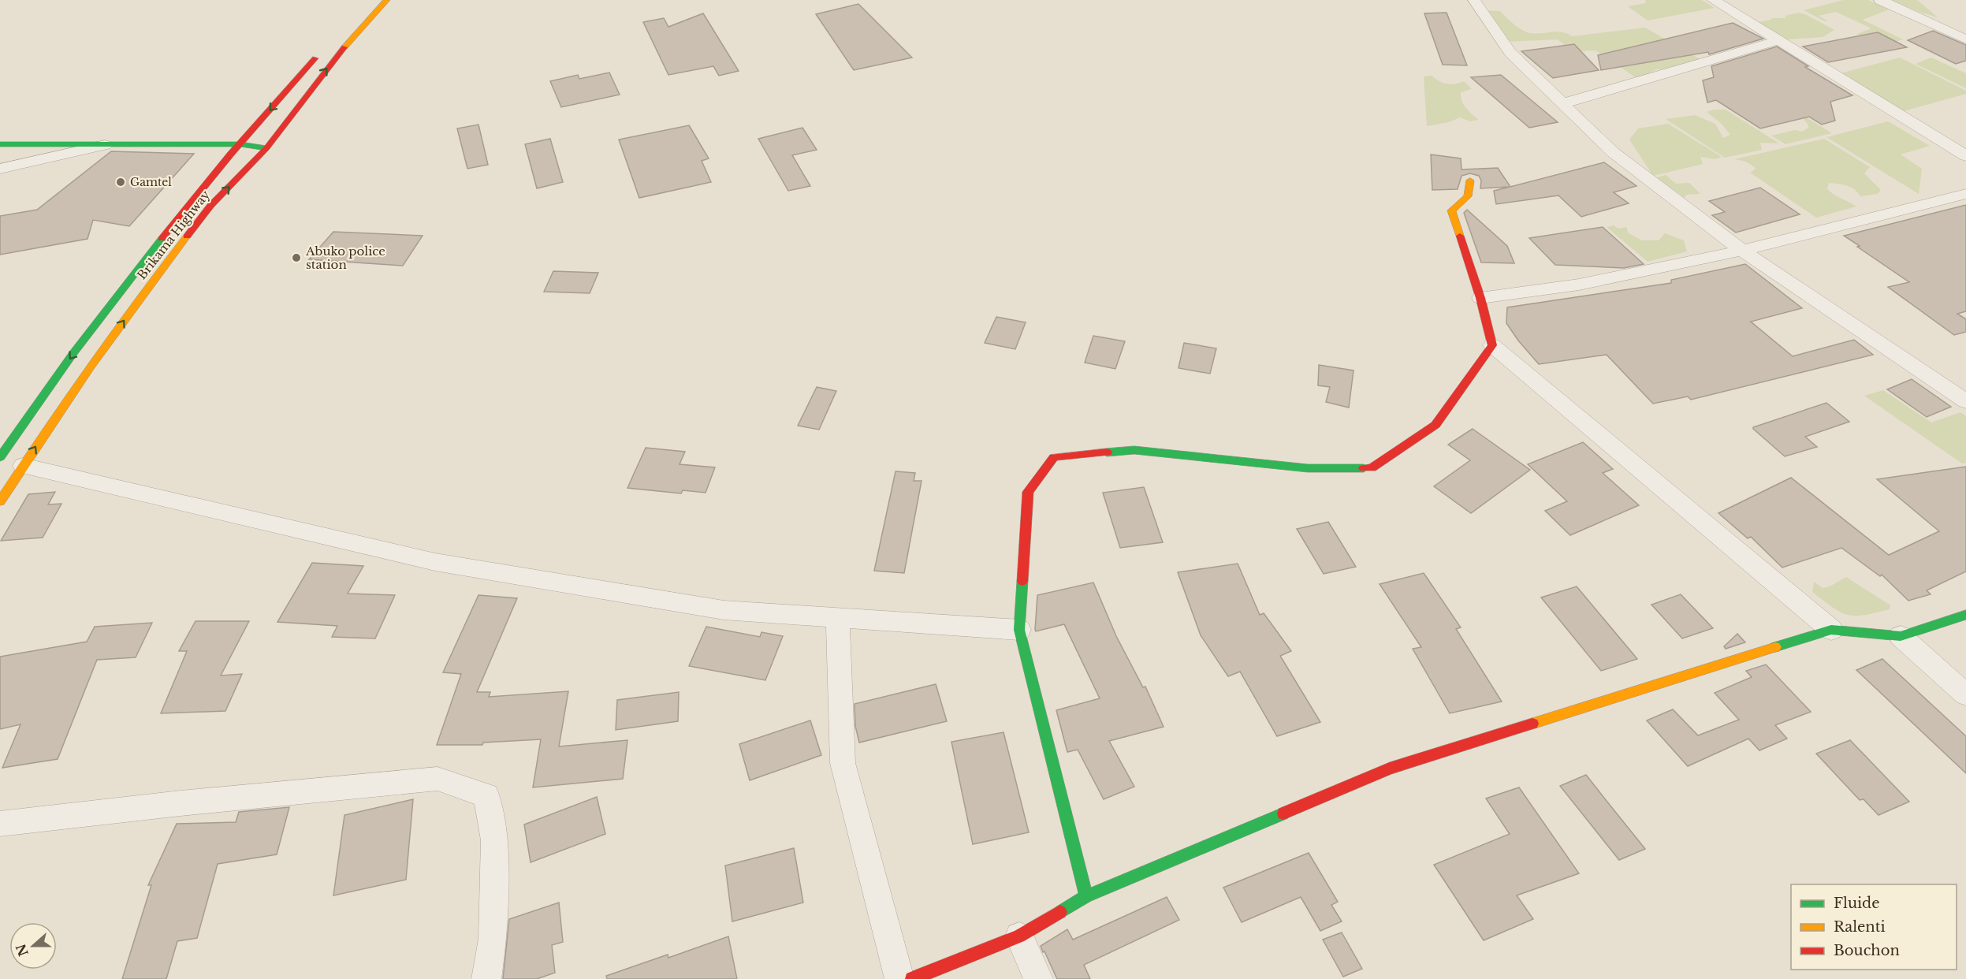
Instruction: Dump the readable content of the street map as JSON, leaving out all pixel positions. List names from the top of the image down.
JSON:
{
  "streets": {
    "main road": ["Brikama Highway"]
  },
  "places": ["Gamtel", "Abuko police station"],
  "legend": ["Fluide", "Ralenti", "Bouchon"],
  "north": "left"
}
